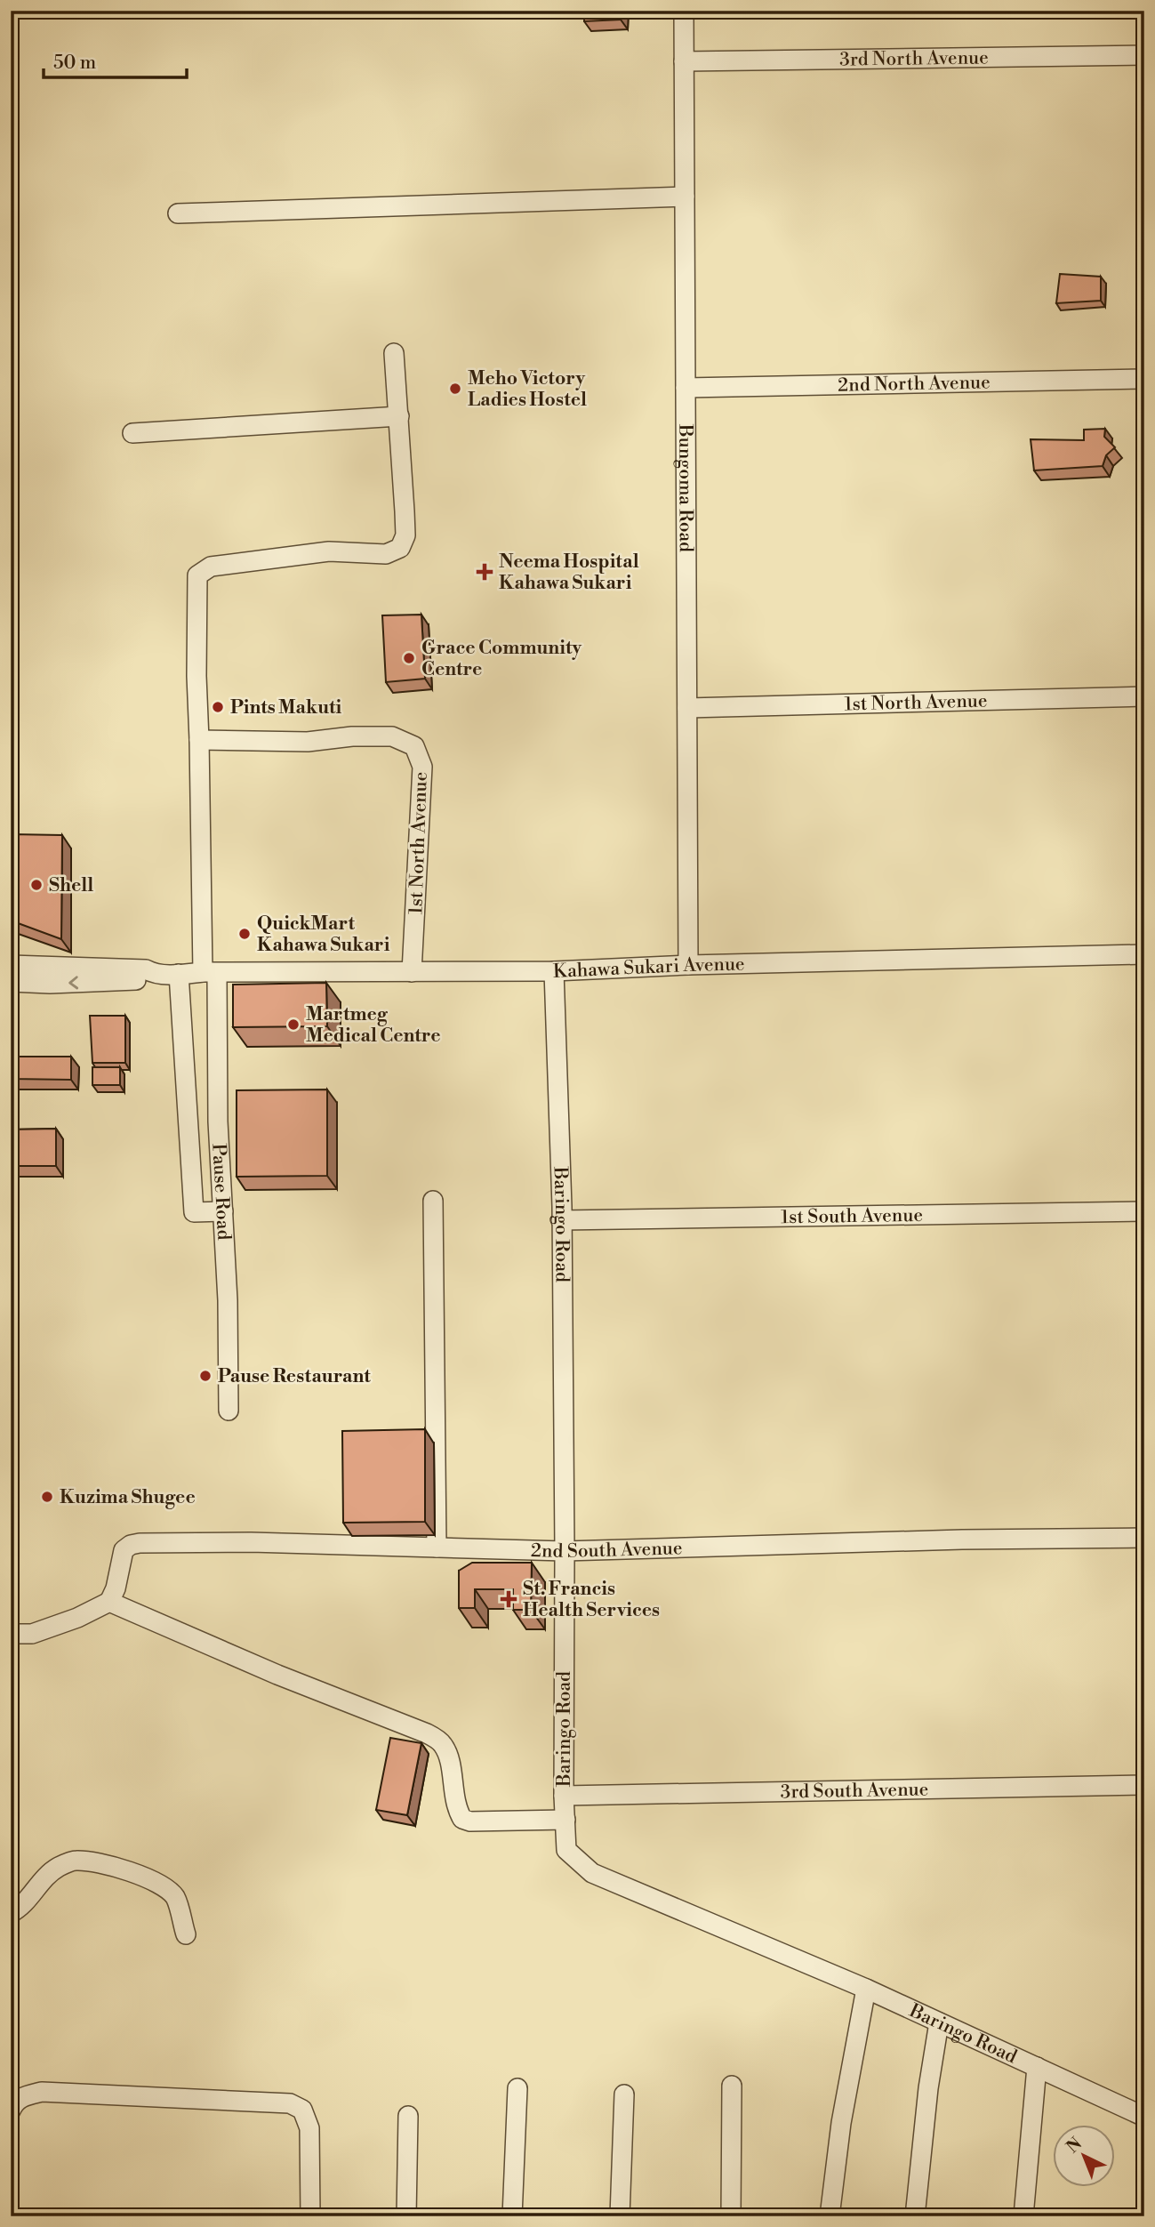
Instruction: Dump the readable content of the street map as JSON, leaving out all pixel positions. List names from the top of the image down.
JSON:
{
  "streets": {
    "street": [
      "3rd North Avenue",
      "2nd North Avenue",
      "Bungoma Road",
      "1st North Avenue",
      "Kahawa Sukari Avenue",
      "Pause Road",
      "1st South Avenue",
      "Baringo Road",
      "2nd South Avenue",
      "3rd South Avenue"
    ]
  },
  "crossings": [
    ["3rd North Avenue", "Bungoma Road"],
    ["2nd North Avenue", "Bungoma Road"],
    ["Bungoma Road", "1st North Avenue"],
    ["Bungoma Road", "Kahawa Sukari Avenue"],
    ["1st North Avenue", "Kahawa Sukari Avenue"],
    ["1st North Avenue", "Pause Road"],
    ["Kahawa Sukari Avenue", "Pause Road"],
    ["Kahawa Sukari Avenue", "Baringo Road"],
    ["1st South Avenue", "Baringo Road"],
    ["Baringo Road", "2nd South Avenue"],
    ["Baringo Road", "3rd South Avenue"]
  ],
  "places": {
    "other": [
      "Meho Victory Ladies Hostel",
      "Grace Community Centre",
      "Pints Makuti",
      "Shell",
      "QuickMart Kahawa Sukari",
      "Martmeg Medical Centre",
      "Pause Restaurant",
      "Kuzima Shugee"
    ],
    "health": ["Neema Hospital Kahawa Sukari", "St. Francis Health Services"]
  },
  "scale_bar": "50 m",
  "north": "top left"
}
